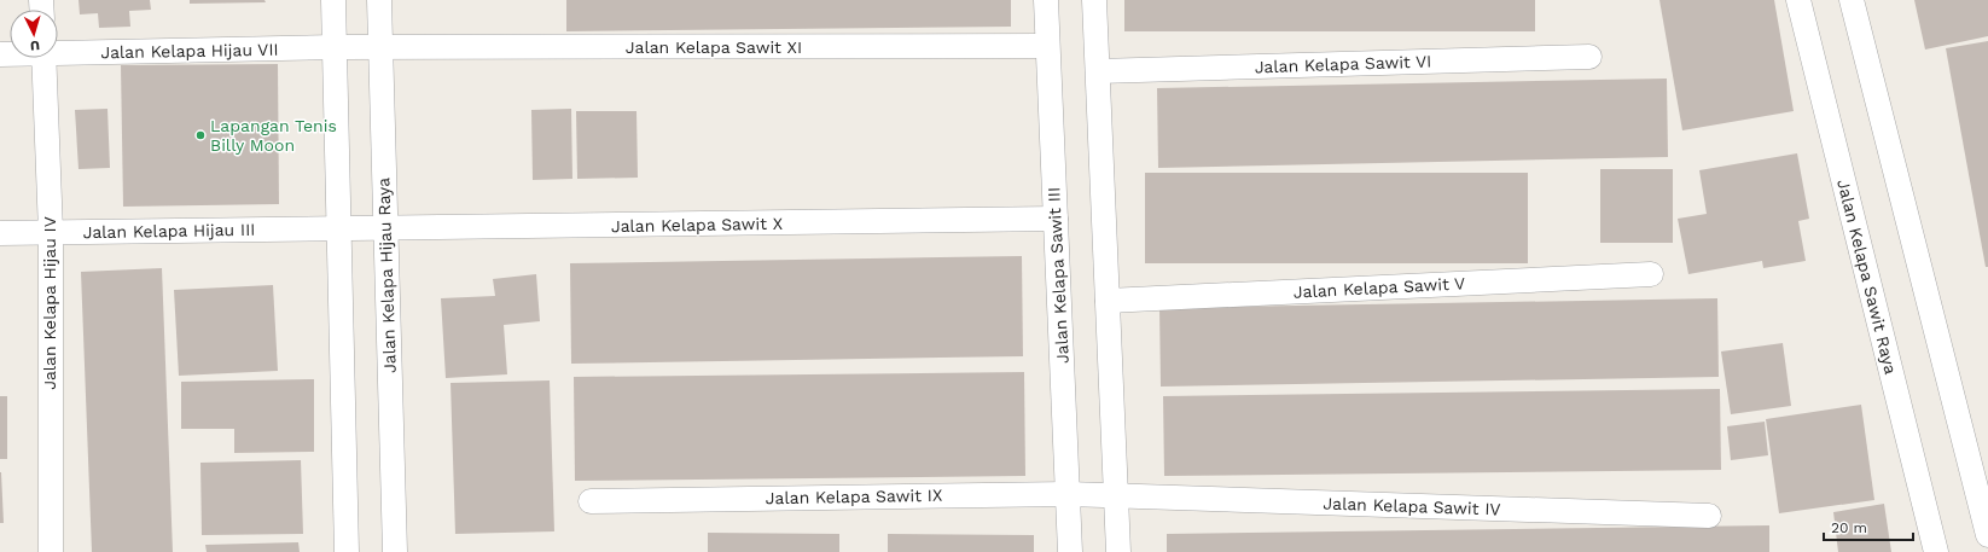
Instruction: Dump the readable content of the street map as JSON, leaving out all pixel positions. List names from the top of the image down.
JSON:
{
  "streets": {
    "street": [
      "Jalan Kelapa Sawit XI",
      "Jalan Kelapa Hijau VII",
      "Jalan Kelapa Sawit VI",
      "Jalan Kelapa Sawit X",
      "Jalan Kelapa Hijau III",
      "Jalan Kelapa Hijau Raya",
      "Jalan Kelapa Sawit III",
      "Jalan Kelapa Sawit Raya",
      "Jalan Kelapa Sawit V",
      "Jalan Kelapa Hijau IV",
      "Jalan Kelapa Sawit IX",
      "Jalan Kelapa Sawit IV"
    ]
  },
  "crossings": [
    ["Jalan Kelapa Sawit XI", "Jalan Kelapa Hijau VII"],
    ["Jalan Kelapa Sawit XI", "Jalan Kelapa Hijau Raya"],
    ["Jalan Kelapa Sawit XI", "Jalan Kelapa Sawit III"],
    ["Jalan Kelapa Hijau VII", "Jalan Kelapa Hijau Raya"],
    ["Jalan Kelapa Sawit X", "Jalan Kelapa Hijau III"],
    ["Jalan Kelapa Sawit X", "Jalan Kelapa Hijau Raya"],
    ["Jalan Kelapa Sawit X", "Jalan Kelapa Sawit III"],
    ["Jalan Kelapa Hijau III", "Jalan Kelapa Hijau IV"],
    ["Jalan Kelapa Sawit III", "Jalan Kelapa Sawit IX"],
    ["Jalan Kelapa Sawit IX", "Jalan Kelapa Sawit IV"]
  ],
  "places": ["Lapangan Tenis Billy Moon"],
  "scale_bar": "20 m",
  "north": "bottom"
}
